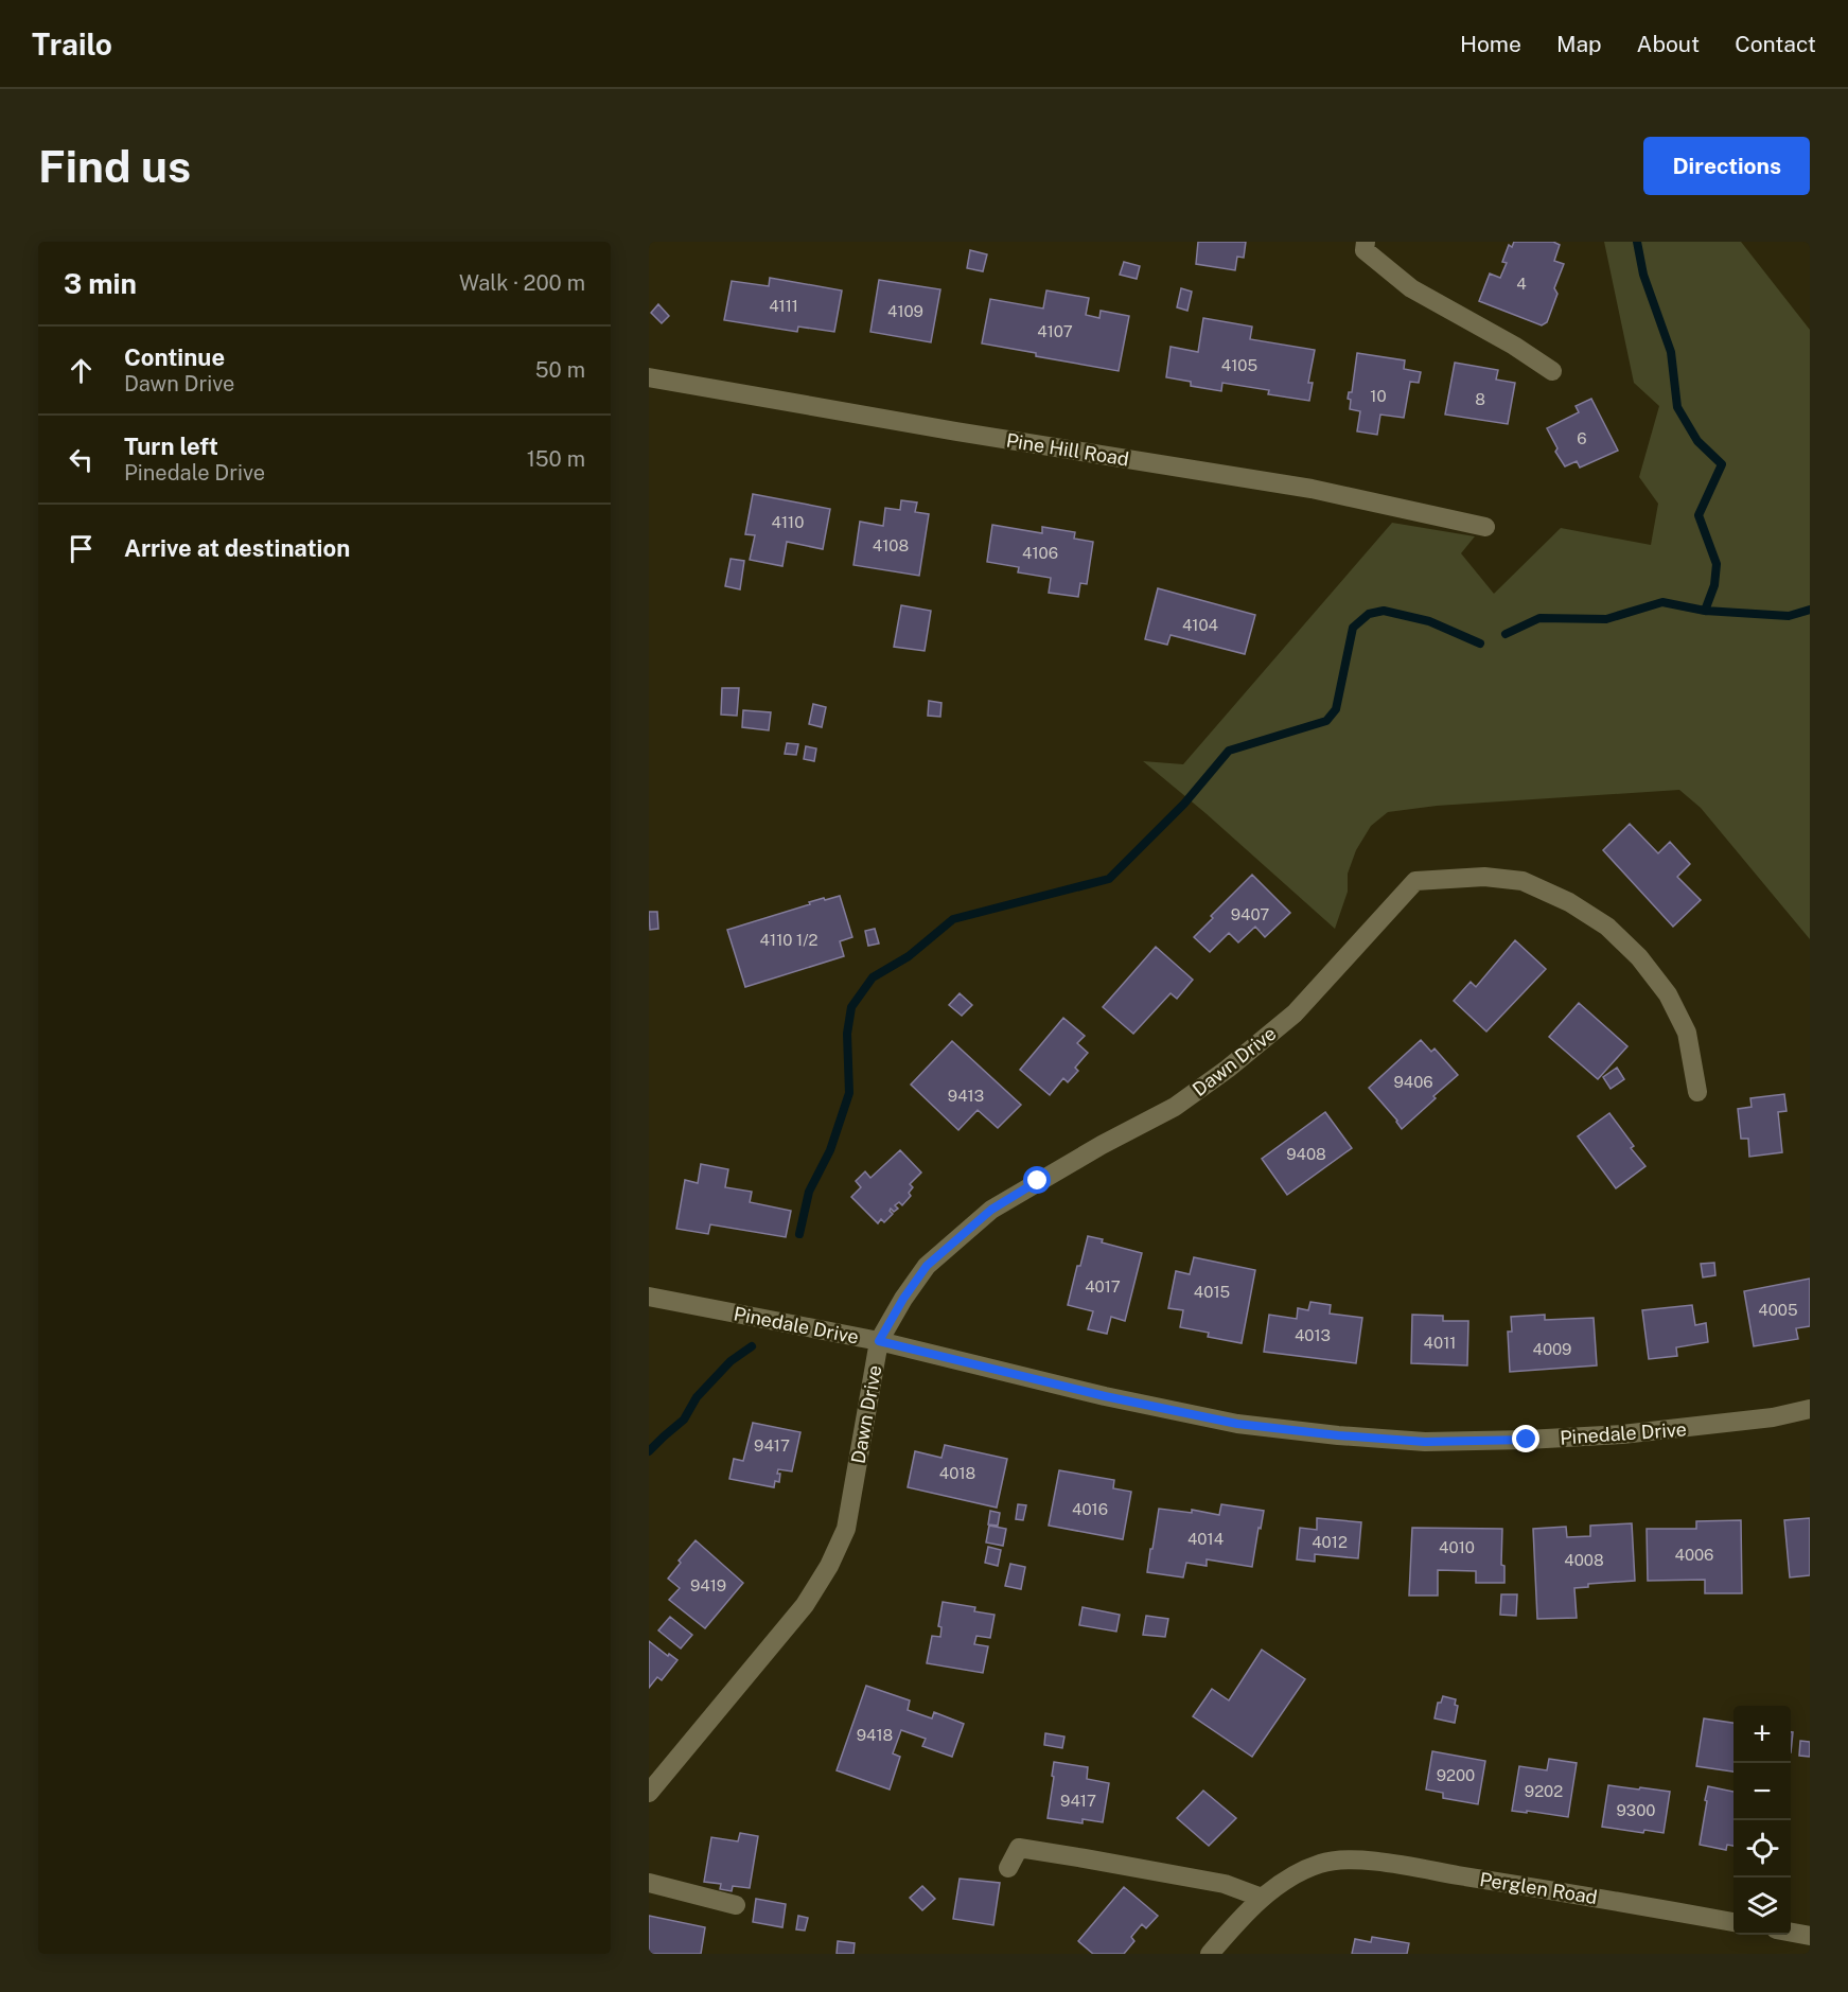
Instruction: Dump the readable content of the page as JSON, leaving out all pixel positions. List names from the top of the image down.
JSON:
{
  "streets": {
    "street": [
      "Pine Hill Road",
      "Dawn Drive",
      "Pinedale Drive",
      "Perglen Road"
    ]
  },
  "crossings": [
    ["Dawn Drive", "Pinedale Drive"]
  ],
  "house_numbers": [
    "4",
    "4111",
    "4109",
    "4107",
    "4105",
    "10",
    "8",
    "6",
    "4110",
    "4108",
    "4106",
    "4104",
    "9407",
    "4110 1/2",
    "9406",
    "9413",
    "9408",
    "4017",
    "4015",
    "4005",
    "4013",
    "4011",
    "4009",
    "9417",
    "4018",
    "4016",
    "4014",
    "4012",
    "4010",
    "4006",
    "4008",
    "9419",
    "9418",
    "9200",
    "9202",
    "9417",
    "9300"
  ],
  "page": {
    "header": "Trailo",
    "nav": [
      "Home",
      "Map",
      "About",
      "Contact"
    ],
    "buttons": "Directions",
    "title": "Find us",
    "heading": ["3 min", "Walk · 200 m"],
    "list": [
      ["Continue", "Dawn Drive", "50 m"],
      ["Turn left", "Pinedale Drive", "150 m"],
      "Arrive at destination"
    ],
    "map_buttons": ["+", "−"]
  }
}
